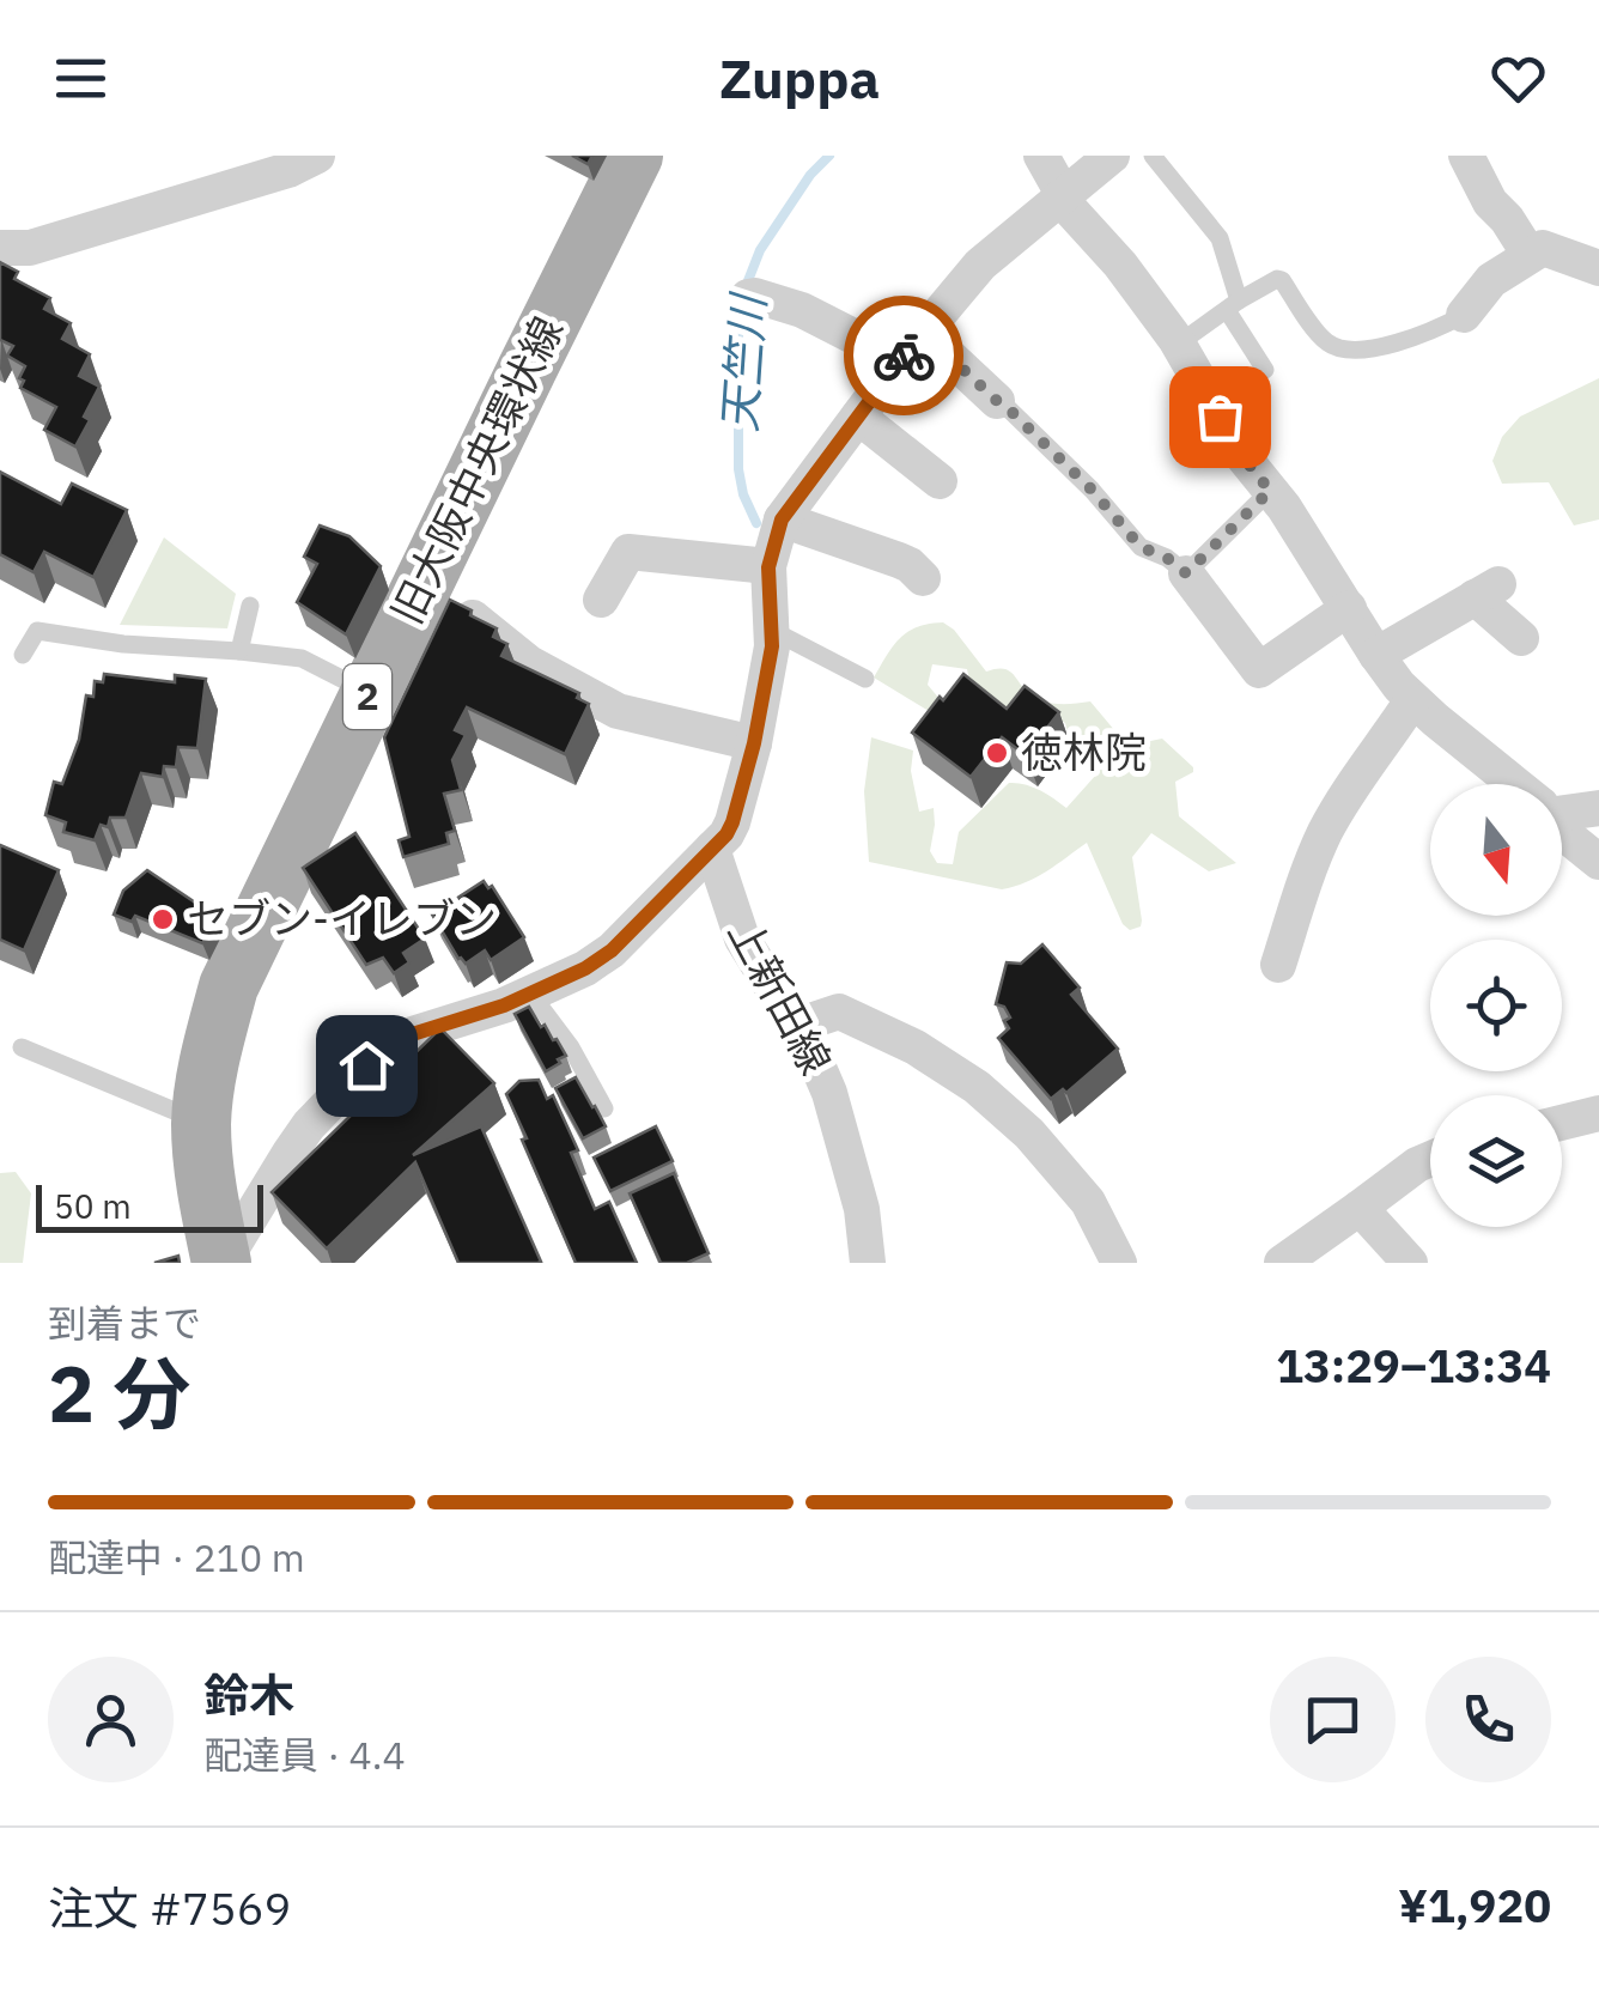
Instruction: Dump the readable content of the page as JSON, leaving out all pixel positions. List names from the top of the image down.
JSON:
{
  "streets": {
    "main road": ["旧大阪中央環状線", "2"],
    "street": ["上新田線"]
  },
  "water": ["天竺川"],
  "places": ["徳林院", "セブン-イレブン"],
  "scale_bar": "50 m",
  "north": "bottom",
  "page": {
    "header": "Zuppa",
    "scale": "50 m",
    "heading": ["2 分", "到着まで", "13:29–13:34"],
    "panel": [
      "鈴木",
      "配達員 · 4.4",
      "注文 #7569",
      "¥1,920"
    ],
    "bar": "配達中 · 210 m"
  }
}
